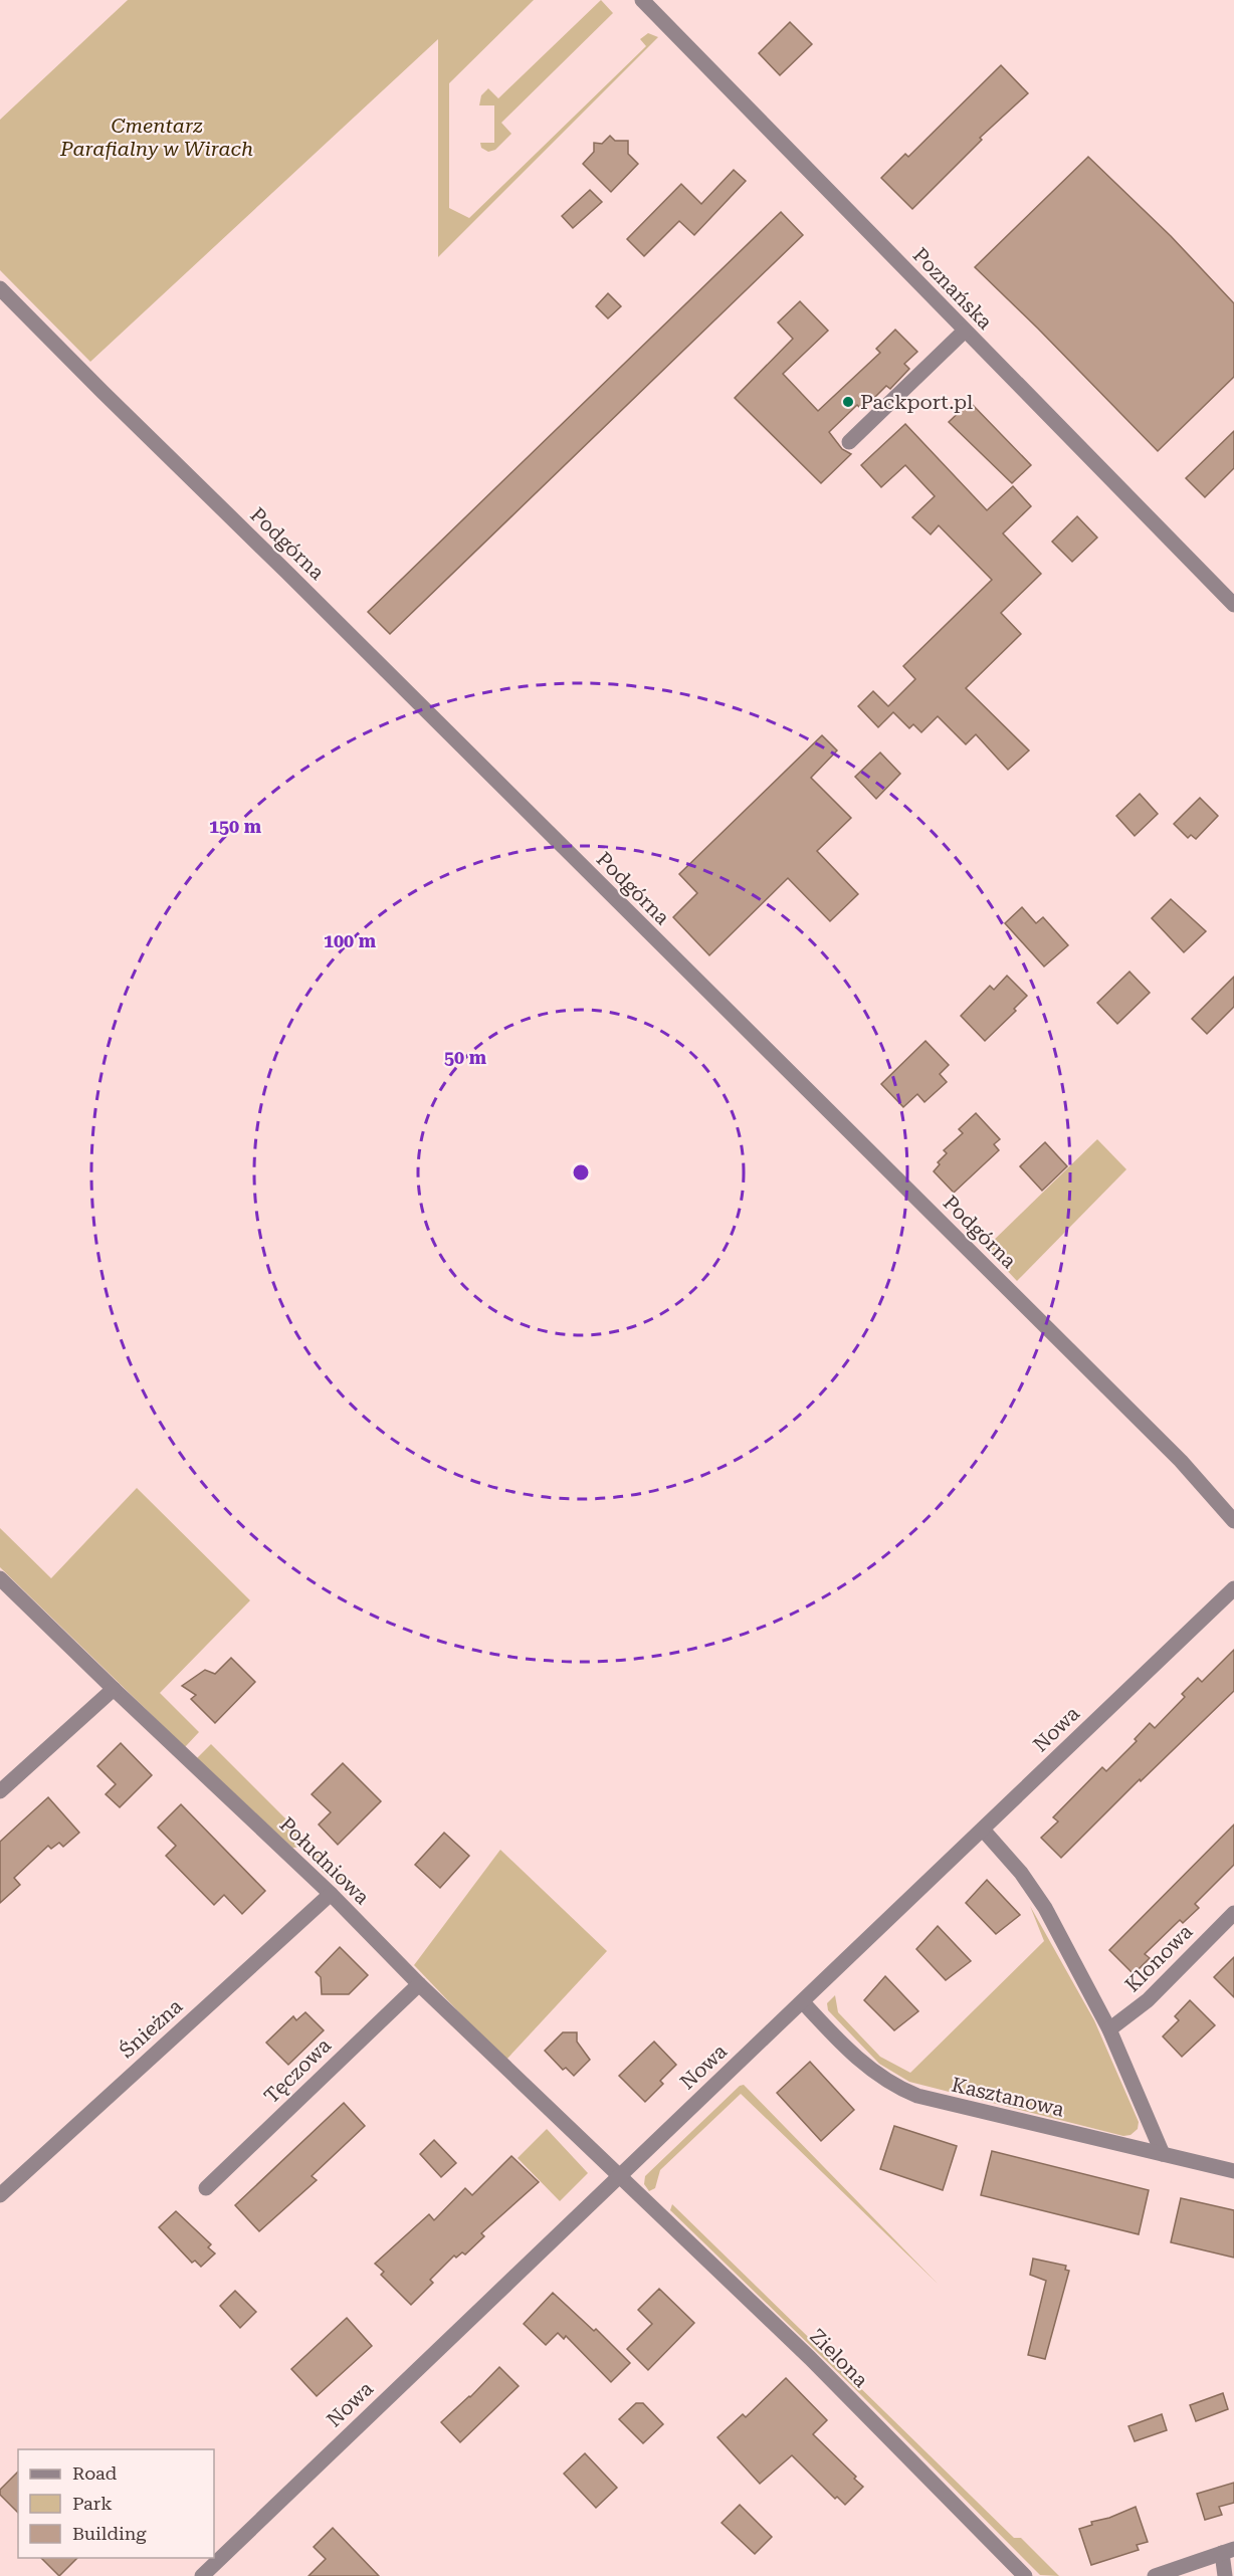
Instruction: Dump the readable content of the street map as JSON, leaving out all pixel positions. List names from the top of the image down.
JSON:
{
  "streets": {
    "street": [
      "Poznańska",
      "Podgórna",
      "Nowa",
      "Południowa",
      "Klonowa",
      "Śnieżna",
      "Tęczowa",
      "Kasztanowa",
      "Zielona"
    ]
  },
  "crossings": [
    ["Nowa", "Południowa"],
    ["Nowa", "Kasztanowa"],
    ["Nowa", "Zielona"],
    ["Południowa", "Śnieżna"],
    ["Południowa", "Tęczowa"],
    ["Południowa", "Zielona"]
  ],
  "parks": ["Cmentarz Parafialny w Wirach"],
  "places": ["Packport.pl"],
  "legend": ["Road", "Park", "Building"],
  "rings": ["150 m", "100 m", "50 m"]
}
